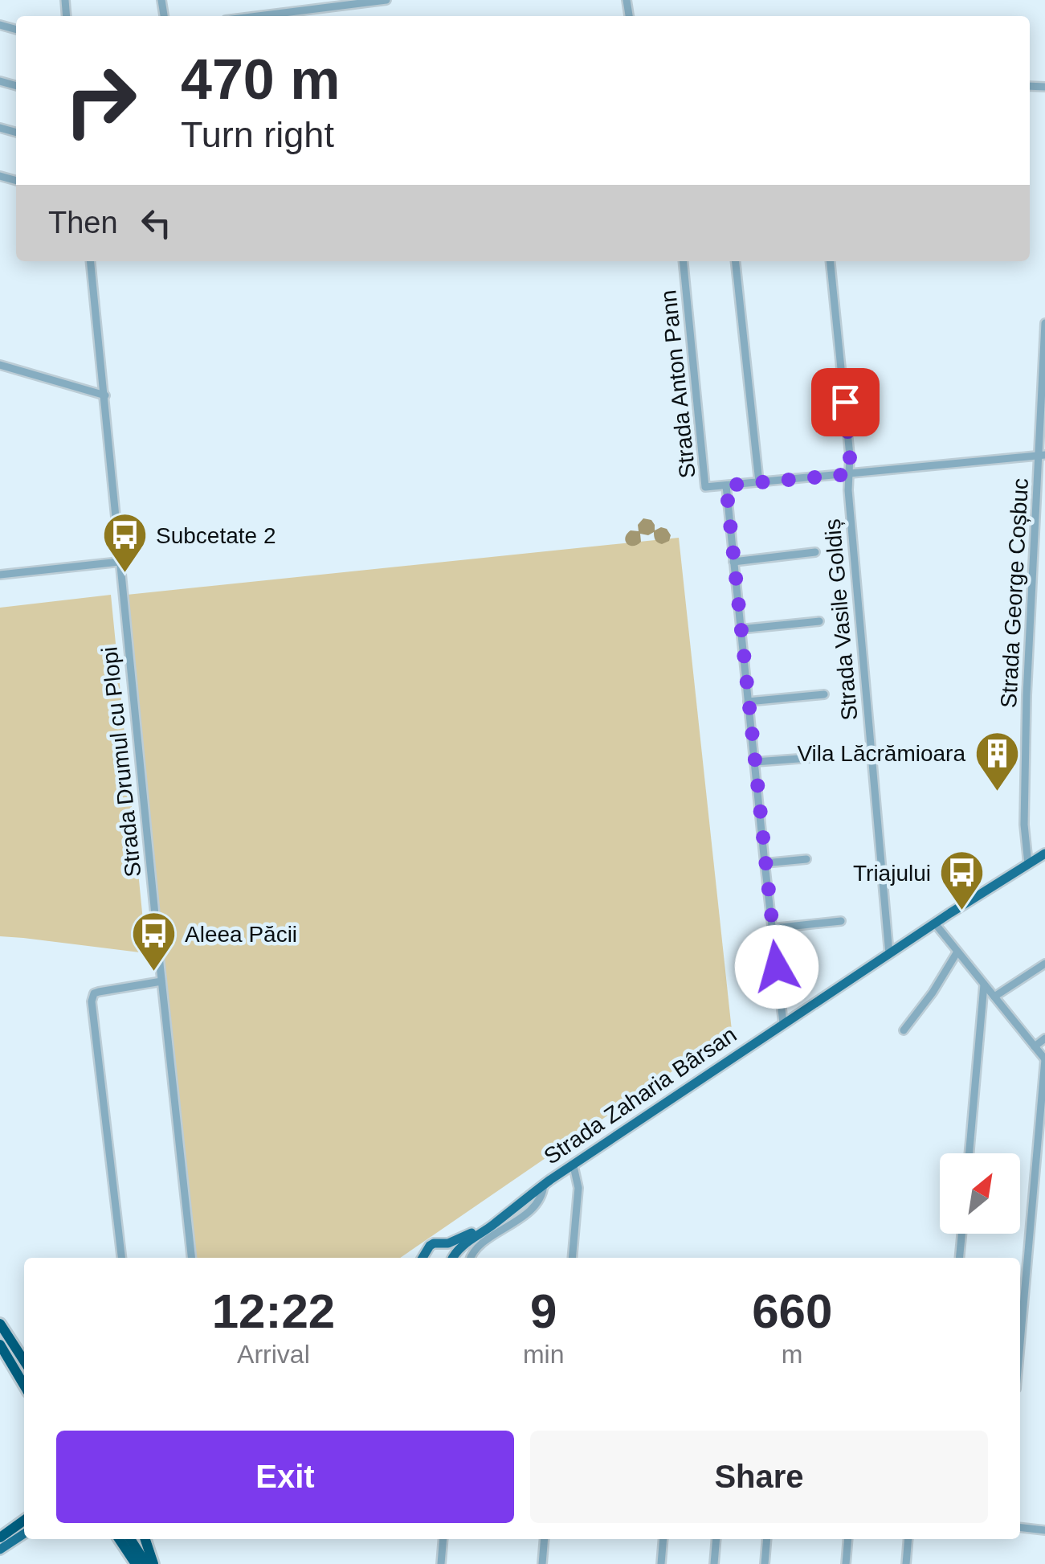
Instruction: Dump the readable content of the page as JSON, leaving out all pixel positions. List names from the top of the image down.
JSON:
{
  "streets": {
    "main road": ["Strada Zaharia Bârsan"],
    "street": [
      "Strada Anton Pann",
      "Strada George Coșbuc",
      "Strada Vasile Goldiș",
      "Strada Drumul cu Plopi"
    ]
  },
  "crossings": [
    ["Strada George Coșbuc", "Strada Zaharia Bârsan"],
    ["Strada Vasile Goldiș", "Strada Zaharia Bârsan"]
  ],
  "places": {
    "bus stop": ["Subcetate 2", "Triajului", "Aleea Păcii"],
    "building": ["Vila Lăcrămioara"]
  },
  "north": "top right",
  "page": {
    "turn": ["470 m", "Turn right"],
    "then": "Then",
    "eta": [
      "12:22",
      "Arrival",
      "9",
      "min",
      "660",
      "m"
    ],
    "buttons": ["Exit", "Share"]
  }
}
